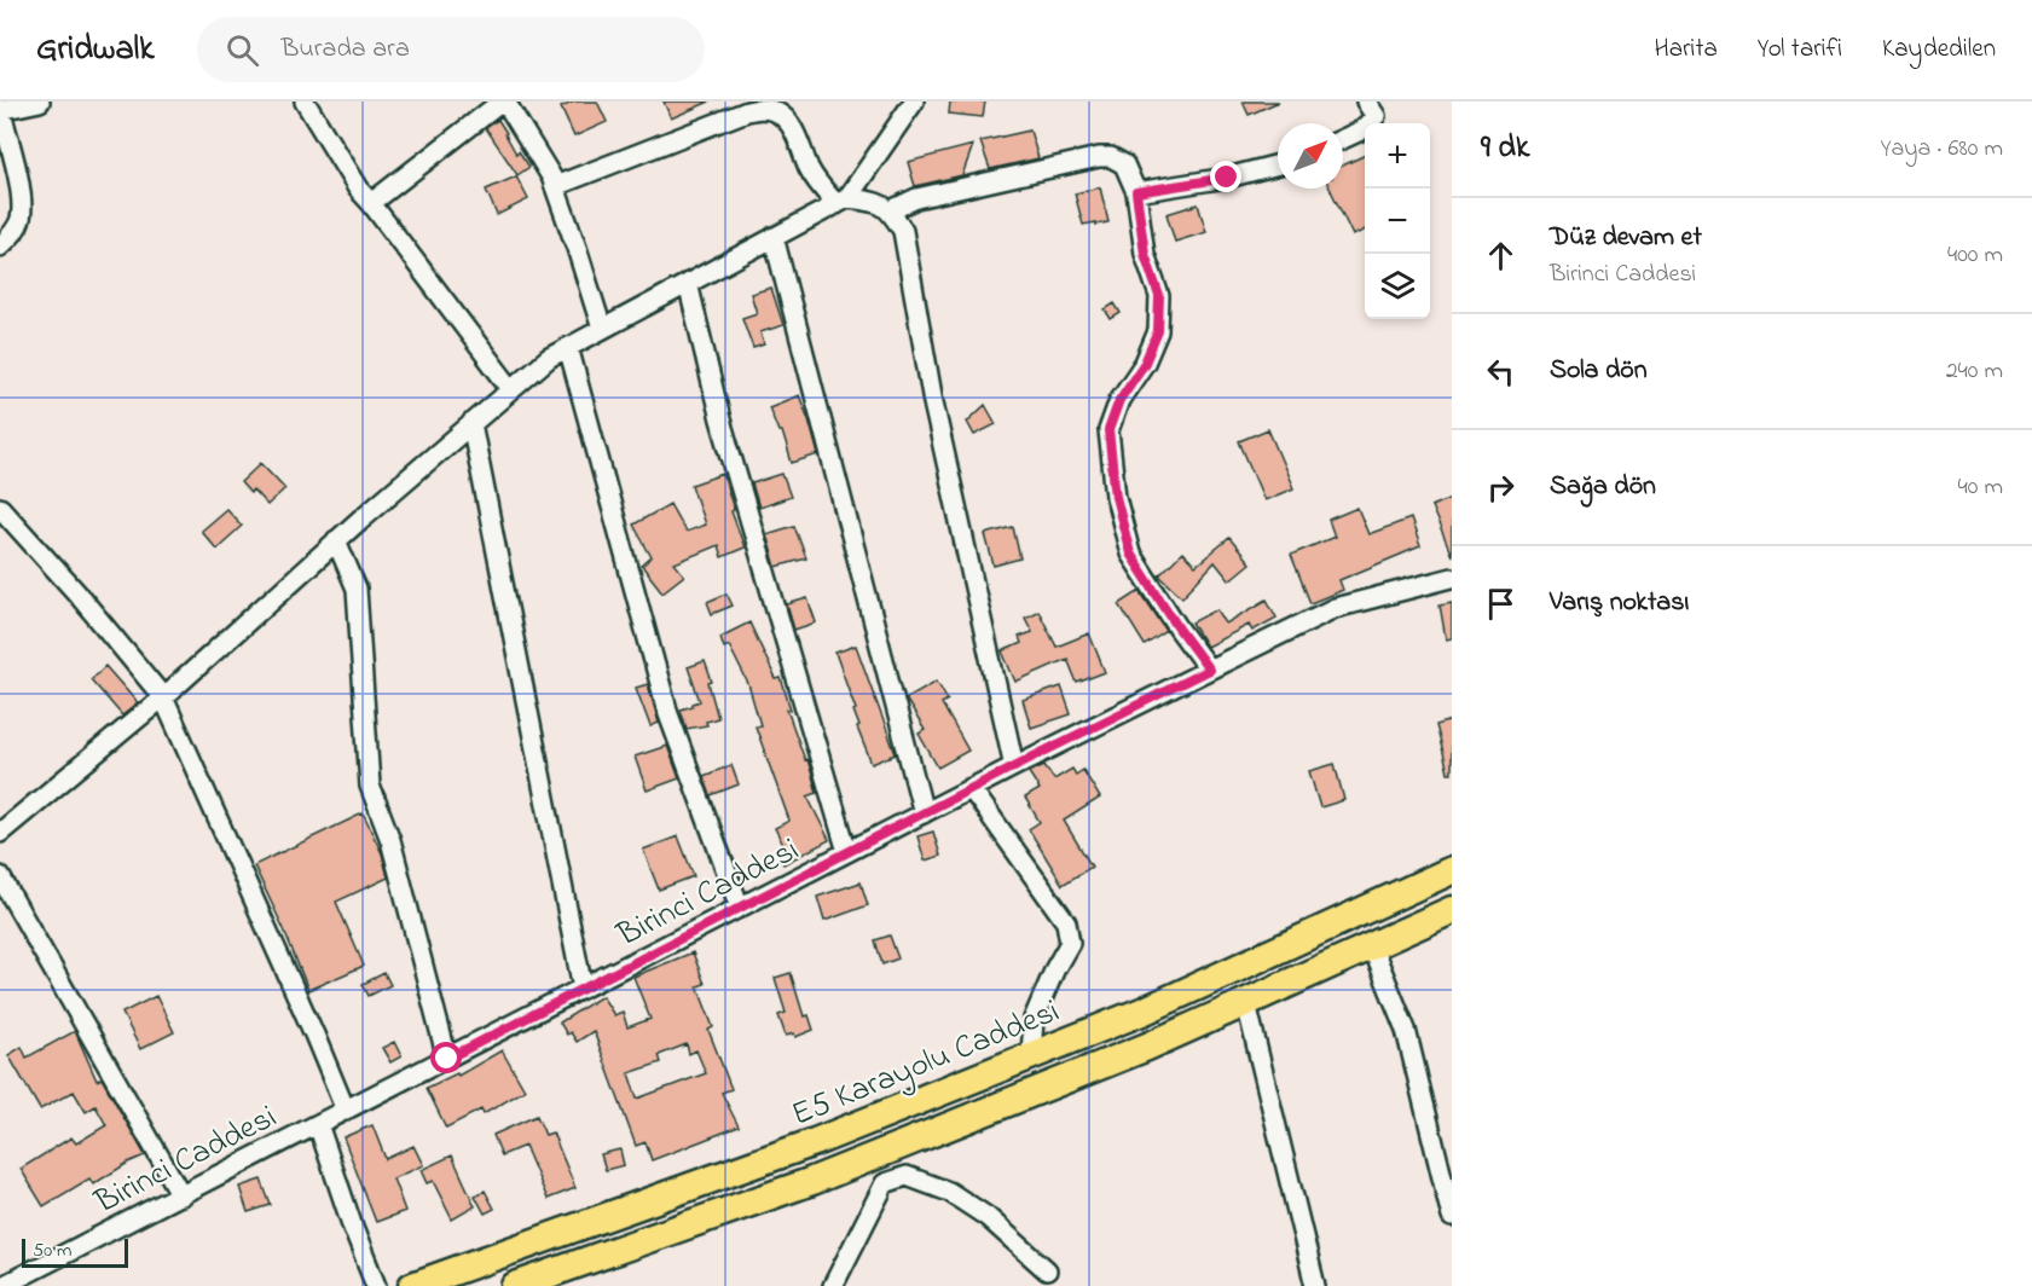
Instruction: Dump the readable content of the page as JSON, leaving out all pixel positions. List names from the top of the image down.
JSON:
{
  "streets": {
    "highway": ["E5 Karayolu Caddesi"],
    "street": ["Birinci Caddesi"]
  },
  "scale_bar": "50 m",
  "north": "top right",
  "page": {
    "header": "Gridwalk",
    "search": "Burada ara",
    "nav": ["Harita", "Yol tarifi", "Kaydedilen"],
    "heading": ["9 dk", "Yaya · 680 m"],
    "map_buttons": ["+", "−"],
    "list": [
      ["Düz devam et", "Birinci Caddesi", "400 m"],
      ["Sola dön", "240 m"],
      ["Sağa dön", "40 m"],
      "Varış noktası"
    ],
    "scale": "50 m"
  }
}
